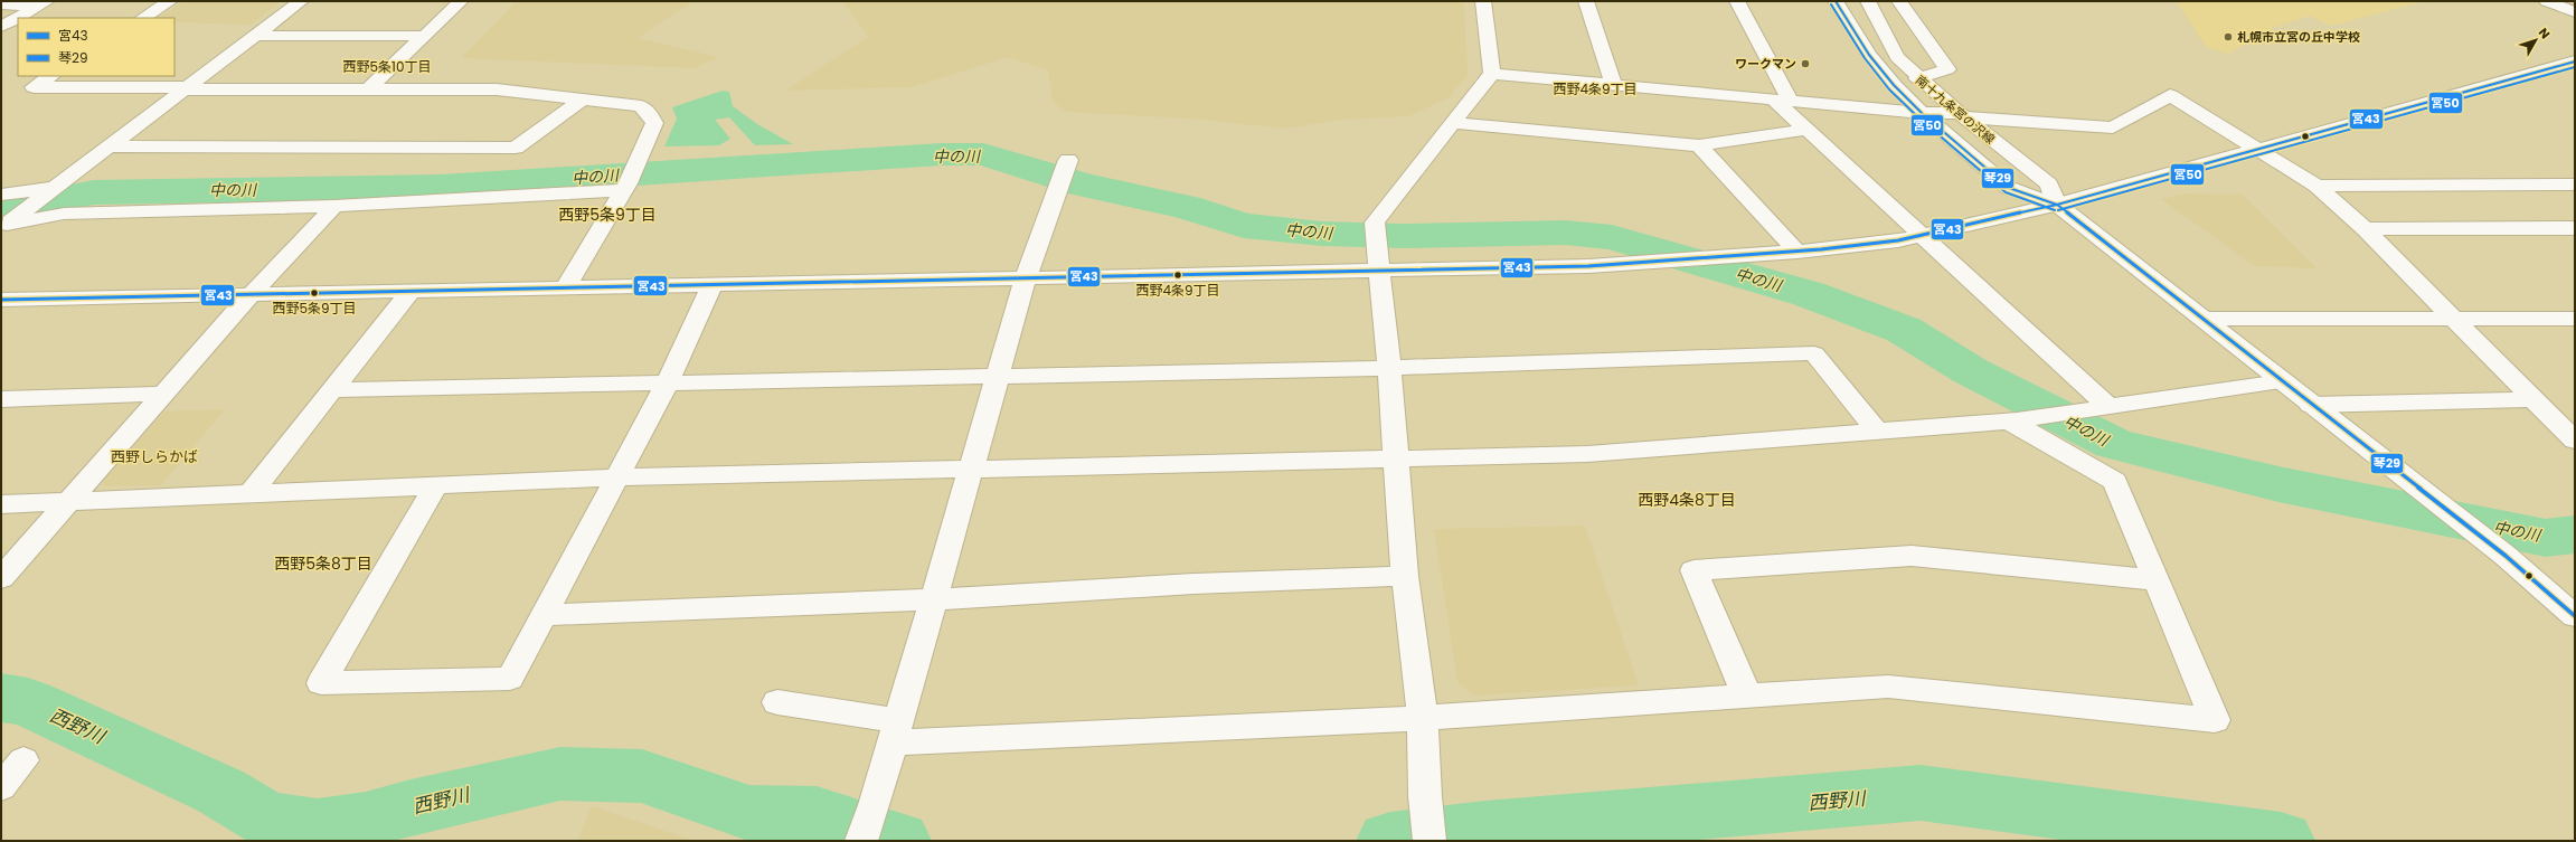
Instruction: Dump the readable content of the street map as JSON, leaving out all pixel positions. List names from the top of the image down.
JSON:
{
  "streets": {
    "street": ["南十九条宮の沢線"]
  },
  "districts": [
    "西野5条10丁目",
    "西野4条9丁目",
    "西野5条9丁目",
    "西野4条8丁目",
    "西野5条8丁目"
  ],
  "water": ["中の川", "西野川"],
  "parks": ["西野しらかば"],
  "places": [
    "札幌市立宮の丘中学校",
    "ワークマン",
    "西野4条9丁目",
    "西野5条9丁目"
  ],
  "lines": ["transit line 琴29", "transit line 宮50", "transit line 宮43"],
  "legend": ["宮43", "琴29"],
  "north": "top right"
}
